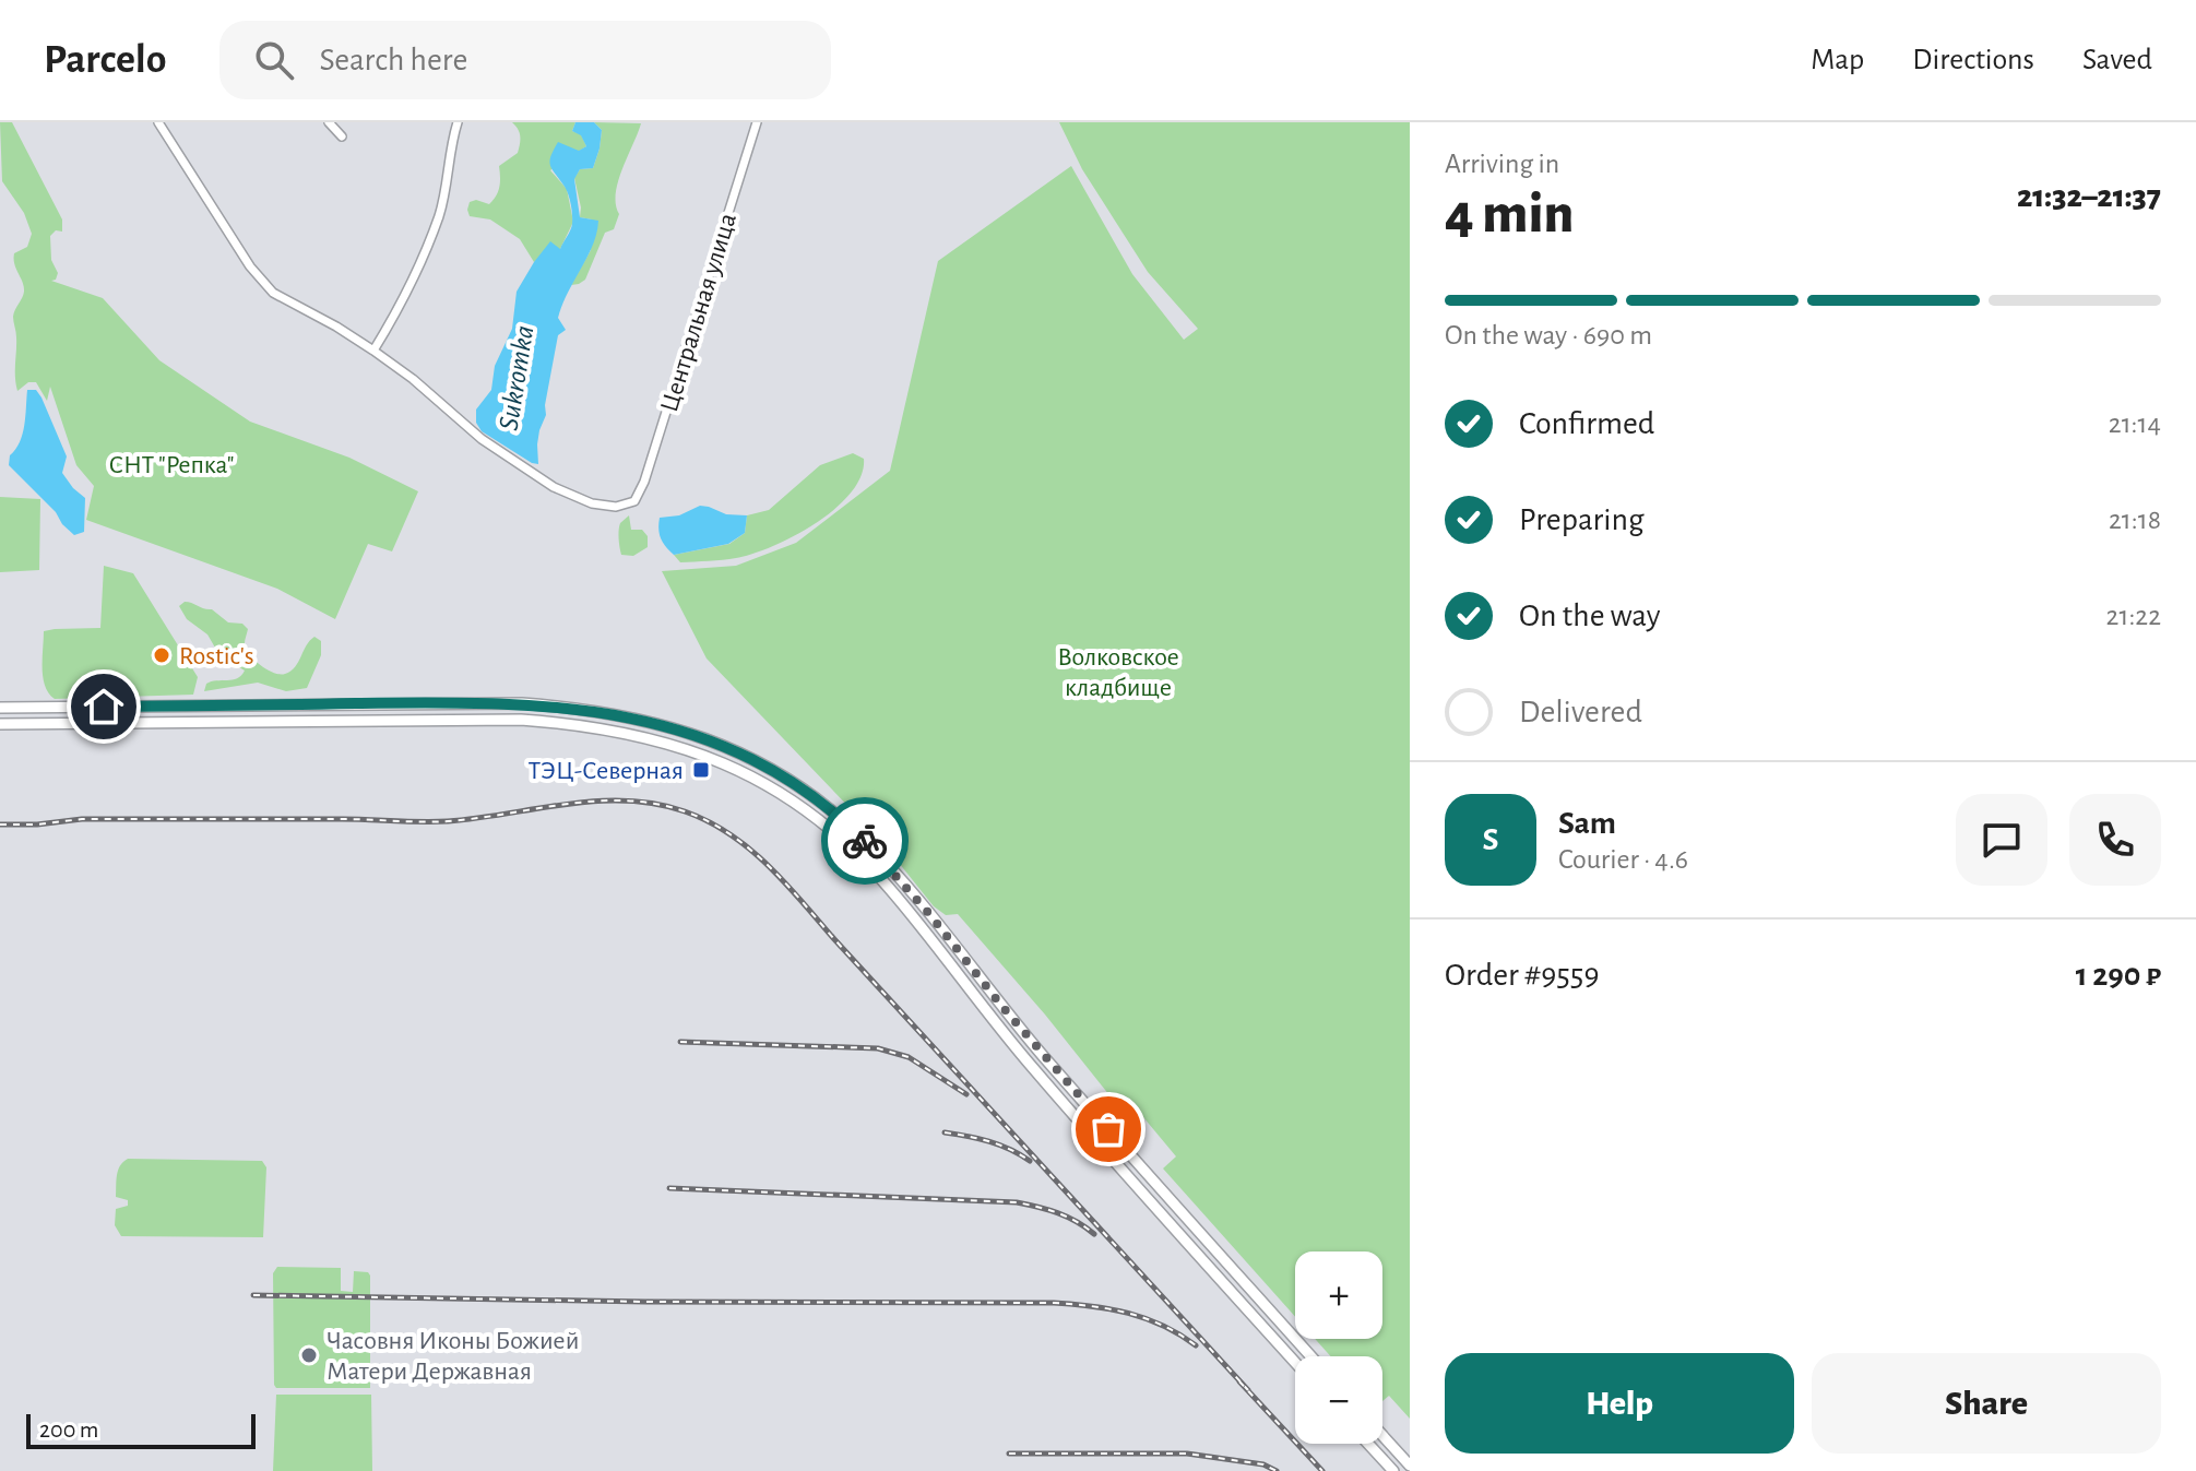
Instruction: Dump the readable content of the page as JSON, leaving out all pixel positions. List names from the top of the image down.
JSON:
{
  "streets": {
    "street": ["Центральная улица"]
  },
  "water": ["Sukromka"],
  "parks": ["СНТ \"Репка\"", "Волковское кладбище"],
  "places": {
    "other": ["Rostic's", "Часовня Иконы Божией Матери Державная"],
    "transit": ["ТЭЦ-Северная"]
  },
  "scale_bar": "200 m",
  "page": {
    "header": "Parcelo",
    "search": "Search here",
    "nav": ["Map", "Directions", "Saved"],
    "heading": ["4 min", "Arriving in", "21:32–21:37"],
    "panel": [
      "Sam",
      "Courier · 4.6",
      "Order #9559",
      "1 290 ₽"
    ],
    "bar": "On the way · 690 m",
    "list": [
      ["Confirmed", "21:14"],
      ["Preparing", "21:18"],
      ["On the way", "21:22"],
      "Delivered"
    ],
    "round": "S",
    "map_buttons": ["+", "−"],
    "buttons": ["Help", "Share"],
    "scale": "200 m"
  }
}
